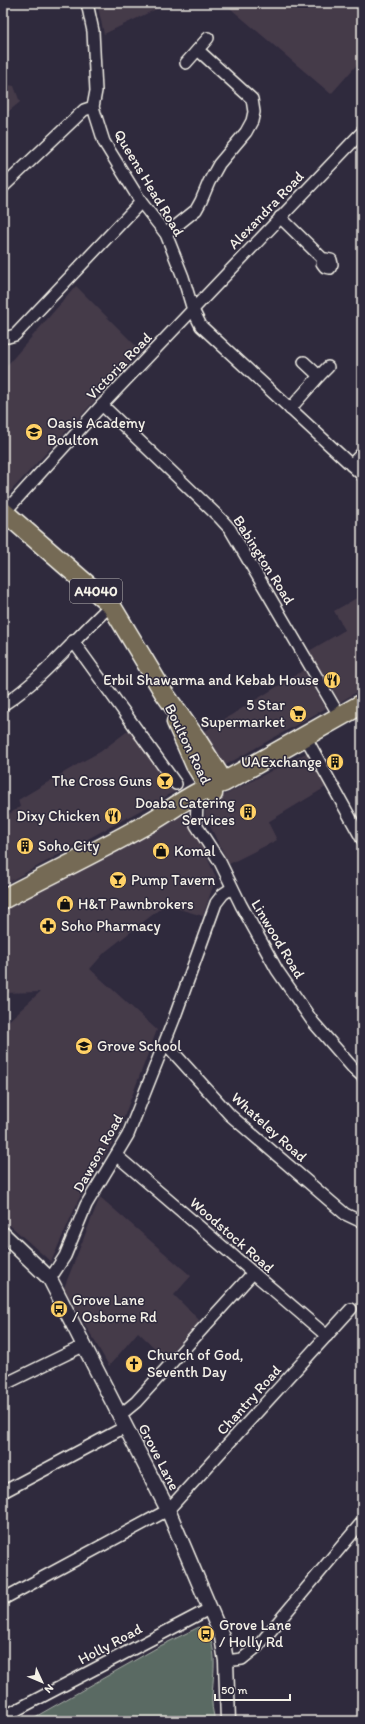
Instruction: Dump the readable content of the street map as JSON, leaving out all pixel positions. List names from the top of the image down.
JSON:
{
  "streets": {
    "main road": ["A4040", "Boulton Road"],
    "street": [
      "Queens Head Road",
      "Alexandra Road",
      "Victoria Road",
      "Babington Road",
      "Linwood Road",
      "Whateley Road",
      "Dawson Road",
      "Woodstock Road",
      "Chantry Road",
      "Grove Lane",
      "Holly Road"
    ]
  },
  "crossings": [
    ["Queens Head Road", "Alexandra Road"],
    ["Queens Head Road", "Victoria Road"],
    ["Alexandra Road", "Victoria Road"],
    ["Victoria Road", "Babington Road"],
    ["Victoria Road", "Boulton Road"],
    ["Linwood Road", "Dawson Road"],
    ["Whateley Road", "Dawson Road"],
    ["Dawson Road", "Woodstock Road"],
    ["Dawson Road", "Grove Lane"],
    ["Woodstock Road", "Chantry Road"],
    ["Chantry Road", "Grove Lane"],
    ["Grove Lane", "Holly Road"]
  ],
  "places": {
    "school or university": ["Oasis Academy Boulton", "Grove School"],
    "restaurant": ["Erbil Shawarma and Kebab House", "Dixy Chicken"],
    "supermarket": ["5 Star Supermarket"],
    "building": ["UAExchange", "Doaba Catering Services", "Soho City"],
    "bar": ["The Cross Guns", "Pump Tavern"],
    "shop": ["Komal", "H&T Pawnbrokers"],
    "pharmacy": ["Soho Pharmacy"],
    "bus stop": ["Grove Lane / Osborne Rd", "Grove Lane / Holly Rd"],
    "church": ["Church of God, Seventh Day"]
  },
  "scale_bar": "50 m",
  "north": "bottom right"
}
